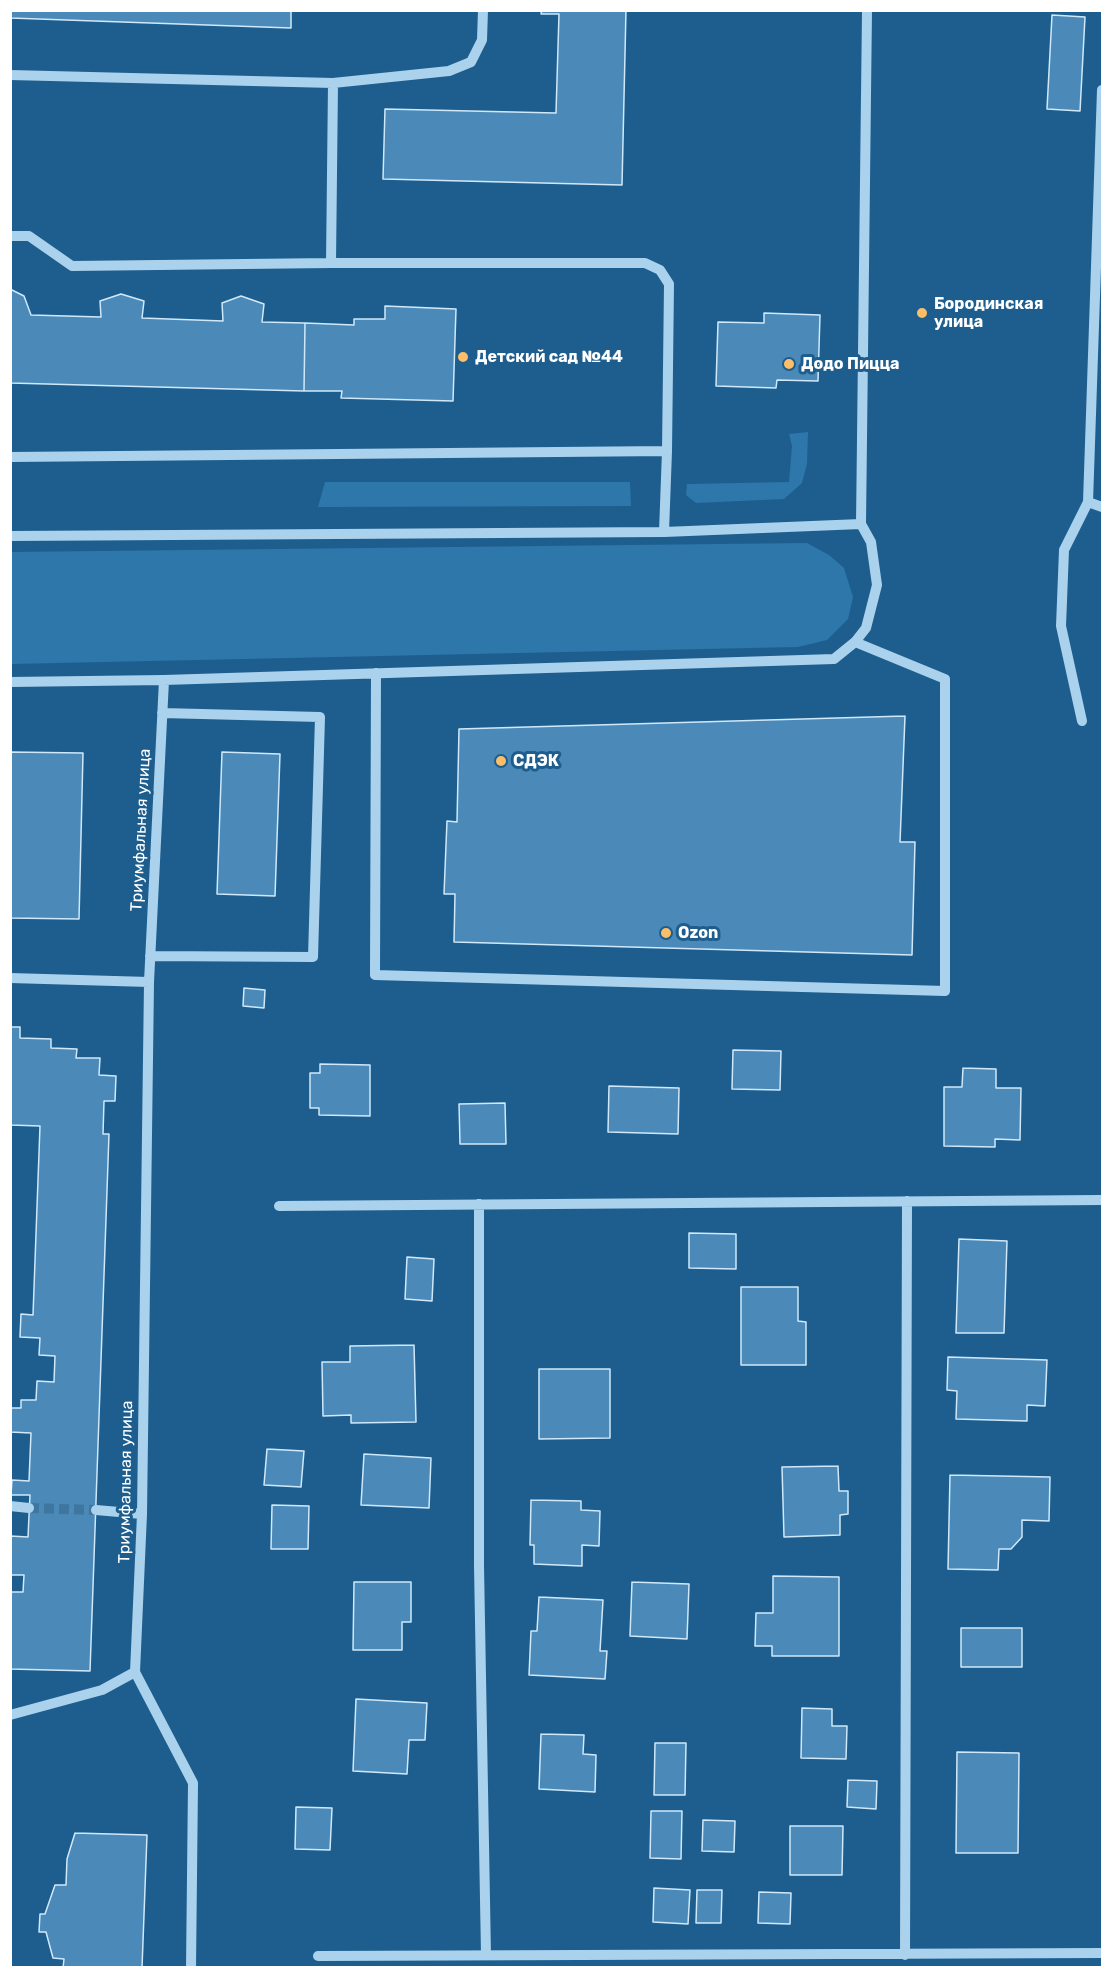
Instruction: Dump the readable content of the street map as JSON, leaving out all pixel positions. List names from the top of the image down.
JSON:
{
  "streets": {
    "street": ["Триумфальная улица"]
  },
  "places": [
    "Бородинская улица",
    "Детский сад №44",
    "Додо Пицца",
    "СДЭК",
    "Ozon"
  ]
}
